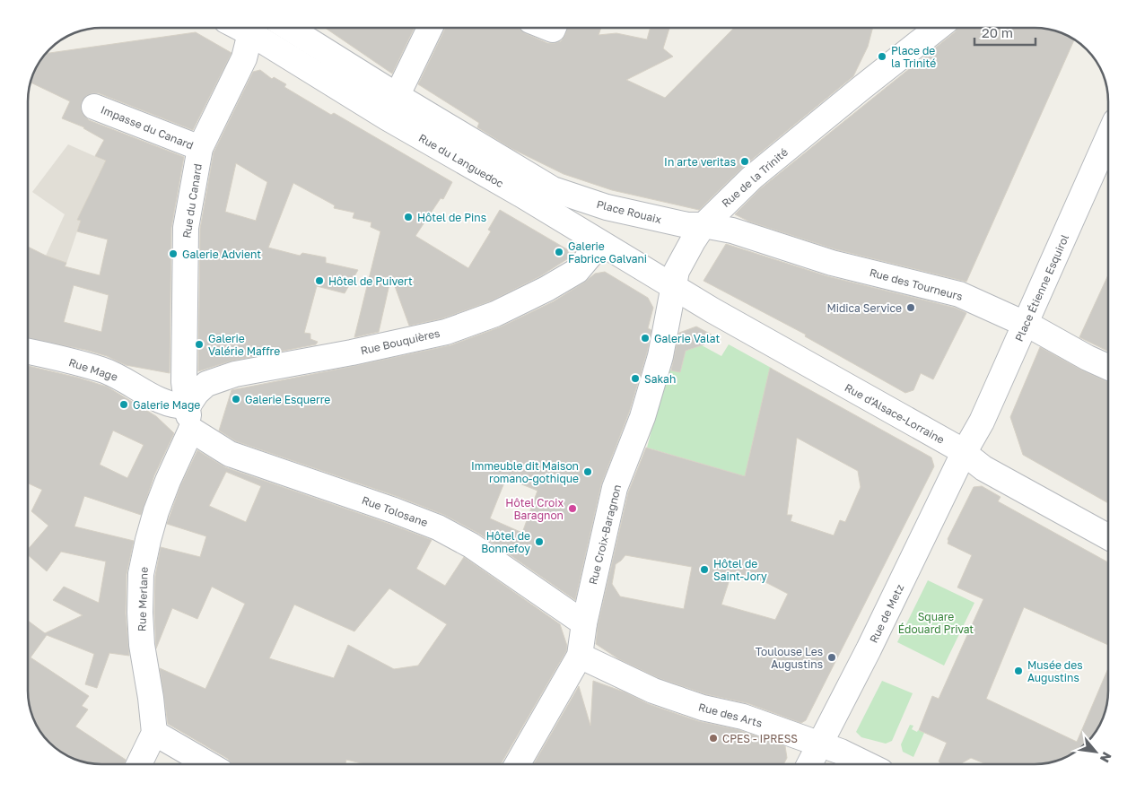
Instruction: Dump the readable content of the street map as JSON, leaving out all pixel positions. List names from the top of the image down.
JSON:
{
  "streets": {
    "street": [
      "Impasse du Canard",
      "Rue du Languedoc",
      "Rue de la Trinité",
      "Rue du Canard",
      "Place Rouaix",
      "Rue des Tourneurs",
      "Place Étienne Esquirol",
      "Rue Bouquières",
      "Rue Mage",
      "Rue d'Alsace-Lorraine",
      "Rue Tolosane",
      "Rue Croix-Baragnon",
      "Rue Merlane",
      "Rue de Metz",
      "Rue des Arts"
    ]
  },
  "crossings": [
    ["Impasse du Canard", "Rue du Canard"],
    ["Rue du Languedoc", "Rue de la Trinité"],
    ["Rue du Languedoc", "Place Rouaix"],
    ["Rue du Languedoc", "Rue Bouquières"],
    ["Rue du Languedoc", "Rue d'Alsace-Lorraine"],
    ["Rue du Languedoc", "Rue Croix-Baragnon"],
    ["Rue de la Trinité", "Place Rouaix"],
    ["Rue de la Trinité", "Rue d'Alsace-Lorraine"],
    ["Rue de la Trinité", "Rue Croix-Baragnon"],
    ["Rue du Canard", "Rue Bouquières"],
    ["Rue du Canard", "Rue Mage"],
    ["Rue du Canard", "Rue Tolosane"],
    ["Rue du Canard", "Rue Merlane"],
    ["Place Rouaix", "Rue des Tourneurs"],
    ["Rue des Tourneurs", "Place Étienne Esquirol"],
    ["Place Étienne Esquirol", "Rue d'Alsace-Lorraine"],
    ["Place Étienne Esquirol", "Rue de Metz"],
    ["Rue Bouquières", "Rue Mage"],
    ["Rue d'Alsace-Lorraine", "Rue Croix-Baragnon"],
    ["Rue d'Alsace-Lorraine", "Rue de Metz"],
    ["Rue Tolosane", "Rue Croix-Baragnon"],
    ["Rue Tolosane", "Rue Merlane"],
    ["Rue Croix-Baragnon", "Rue des Arts"],
    ["Rue de Metz", "Rue des Arts"]
  ],
  "parks": ["Square Édouard Privat"],
  "places": [
    "Place de la Trinité",
    "In arte veritas",
    "Hôtel de Pins",
    "Galerie Fabrice Galvani",
    "Galerie Advient",
    "Hôtel de Puivert",
    "Midica Service",
    "Galerie Valat",
    "Galerie Valérie Maffre",
    "Sakah",
    "Galerie Esquerre",
    "Galerie Mage",
    "Immeuble dit Maison romano-gothique",
    "Hôtel Croix Baragnon",
    "Hôtel de Bonnefoy",
    "Hôtel de Saint-Jory",
    "Toulouse Les Augustins",
    "Musée des Augustins",
    "CPES - IPRESS"
  ],
  "scale_bar": "20 m",
  "north": "bottom right"
}
